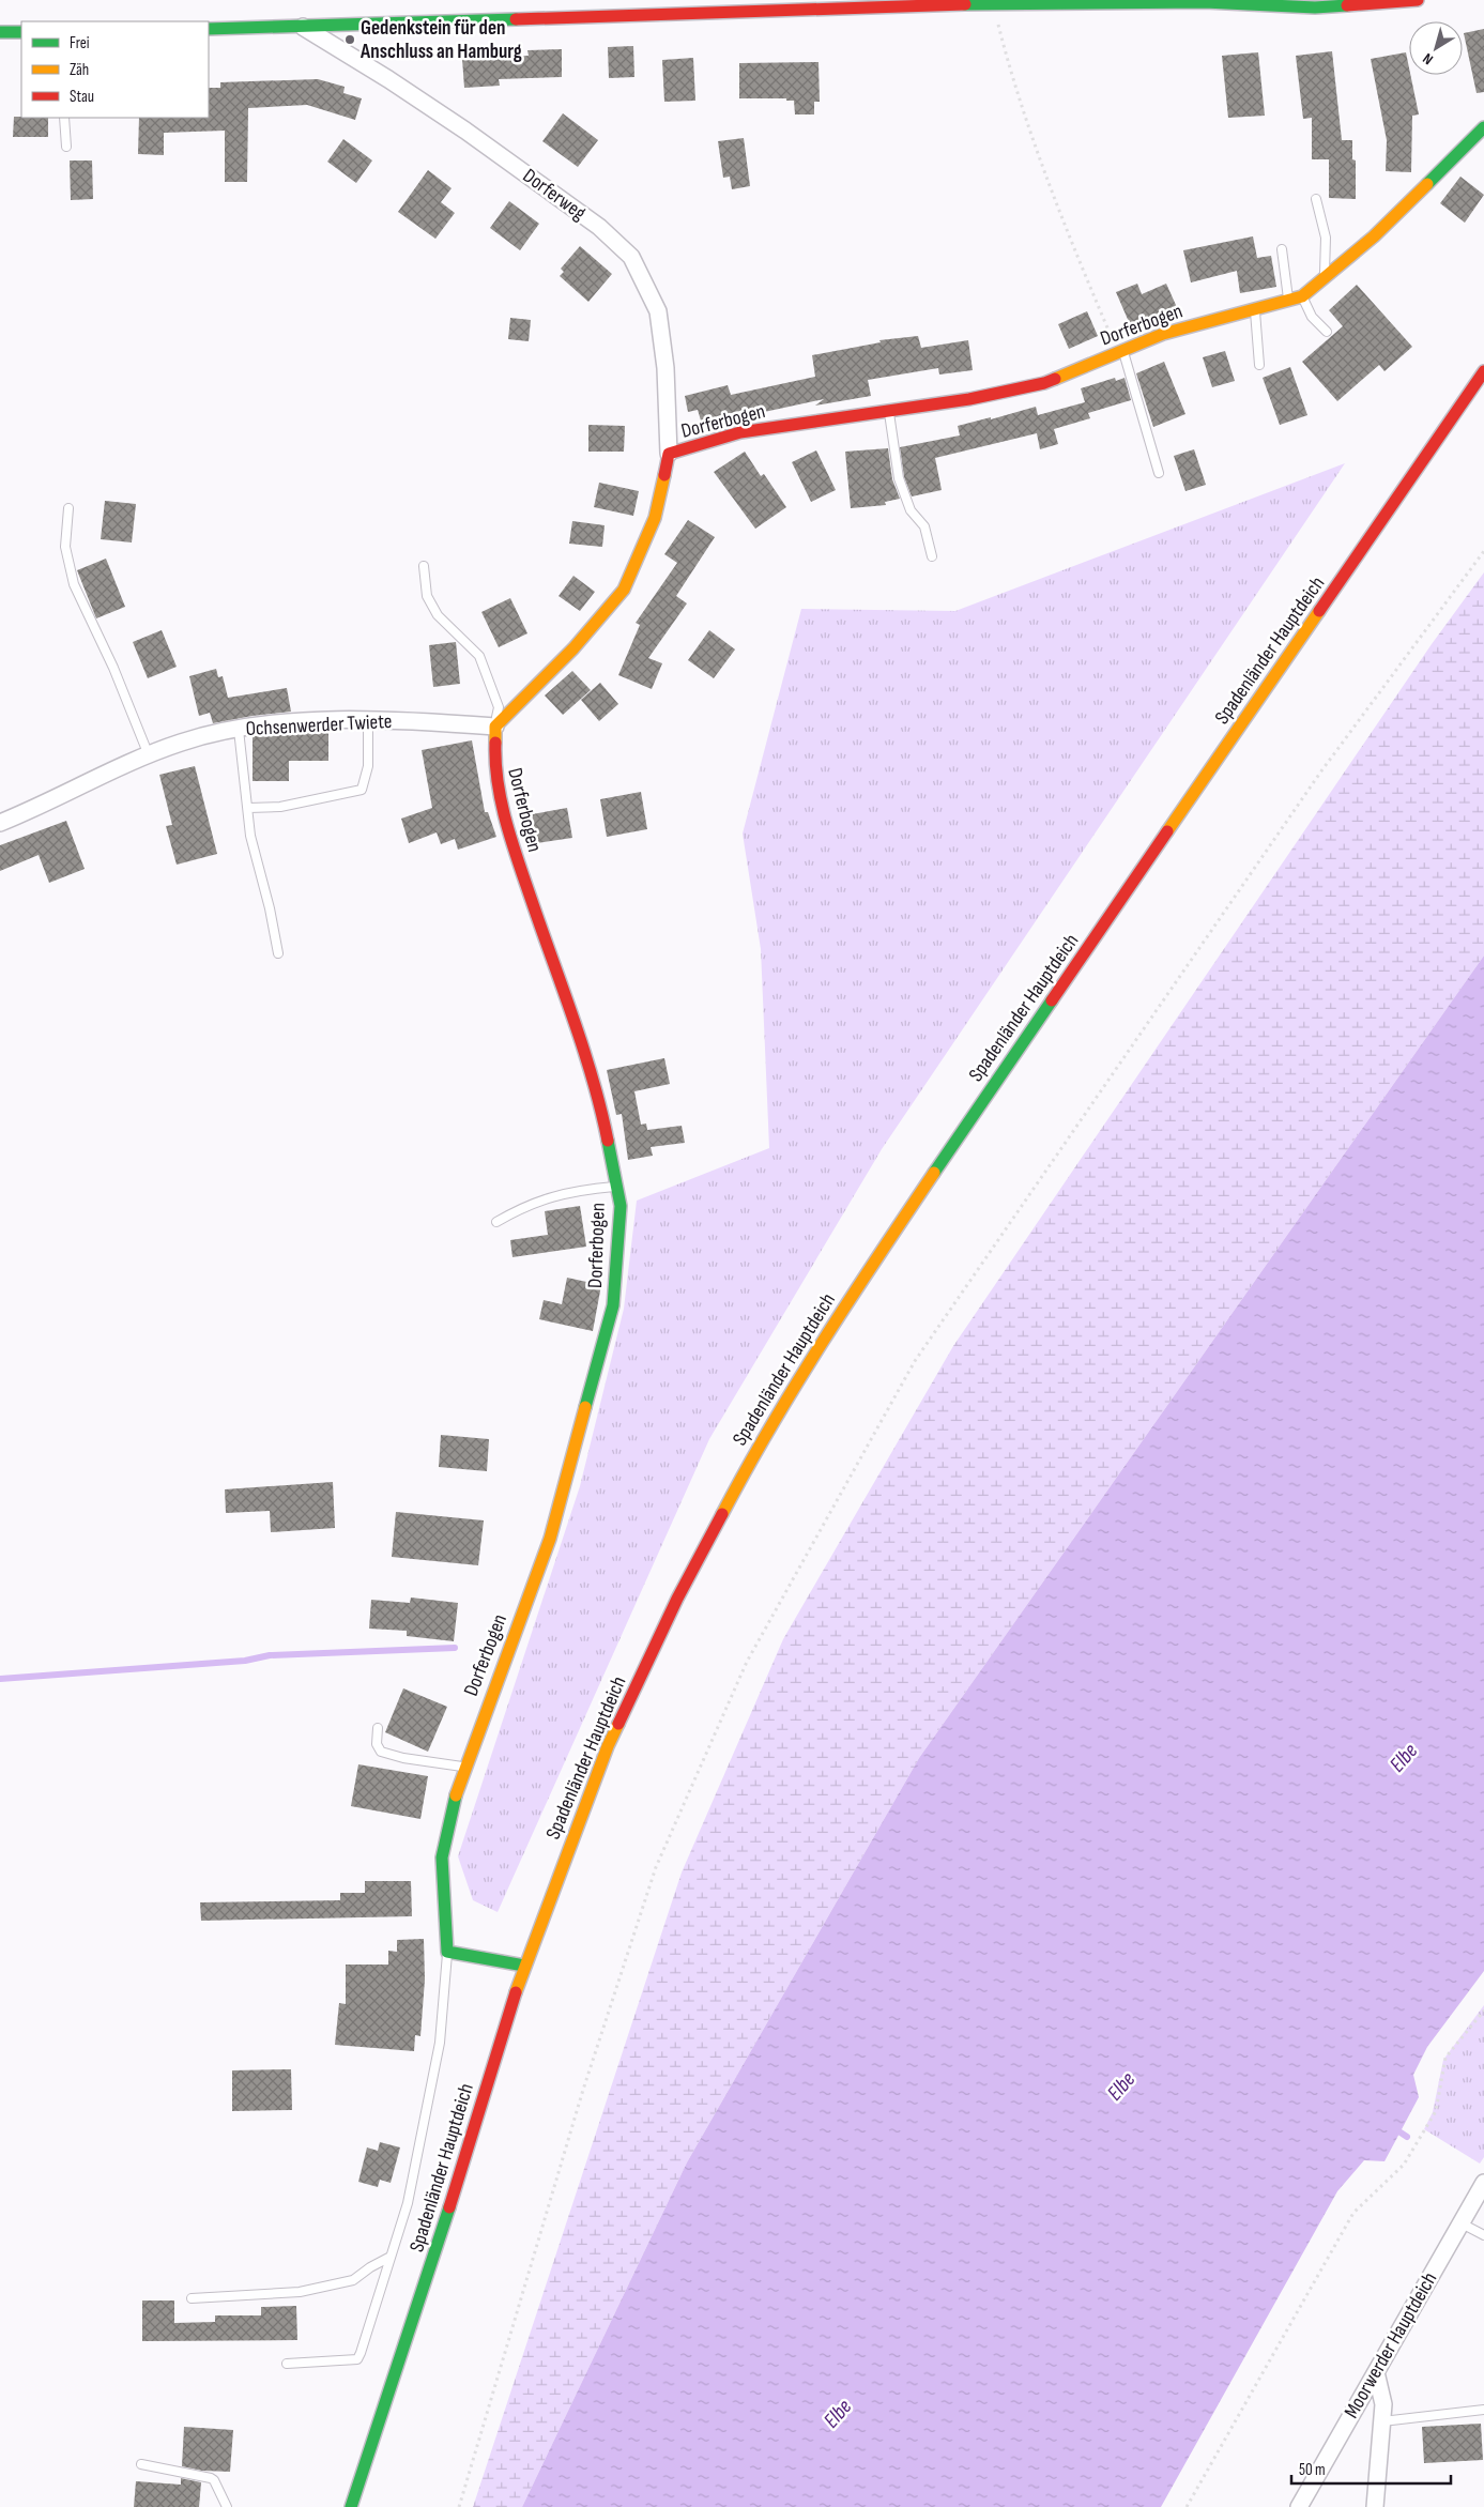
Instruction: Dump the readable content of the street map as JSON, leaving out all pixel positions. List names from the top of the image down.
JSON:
{
  "streets": {
    "street": [
      "Dorferweg",
      "Dorferbogen",
      "Spadenländer Hauptdeich",
      "Ochsenwerder Twiete",
      "Moorwerder Hauptdeich"
    ]
  },
  "crossings": [
    ["Dorferweg", "Dorferbogen"],
    ["Dorferbogen", "Ochsenwerder Twiete"]
  ],
  "water": ["Elbe"],
  "places": ["Gedenkstein für den Anschluss an Hamburg"],
  "legend": ["Frei", "Zäh", "Stau"],
  "scale_bar": "50 m",
  "north": "bottom left"
}
